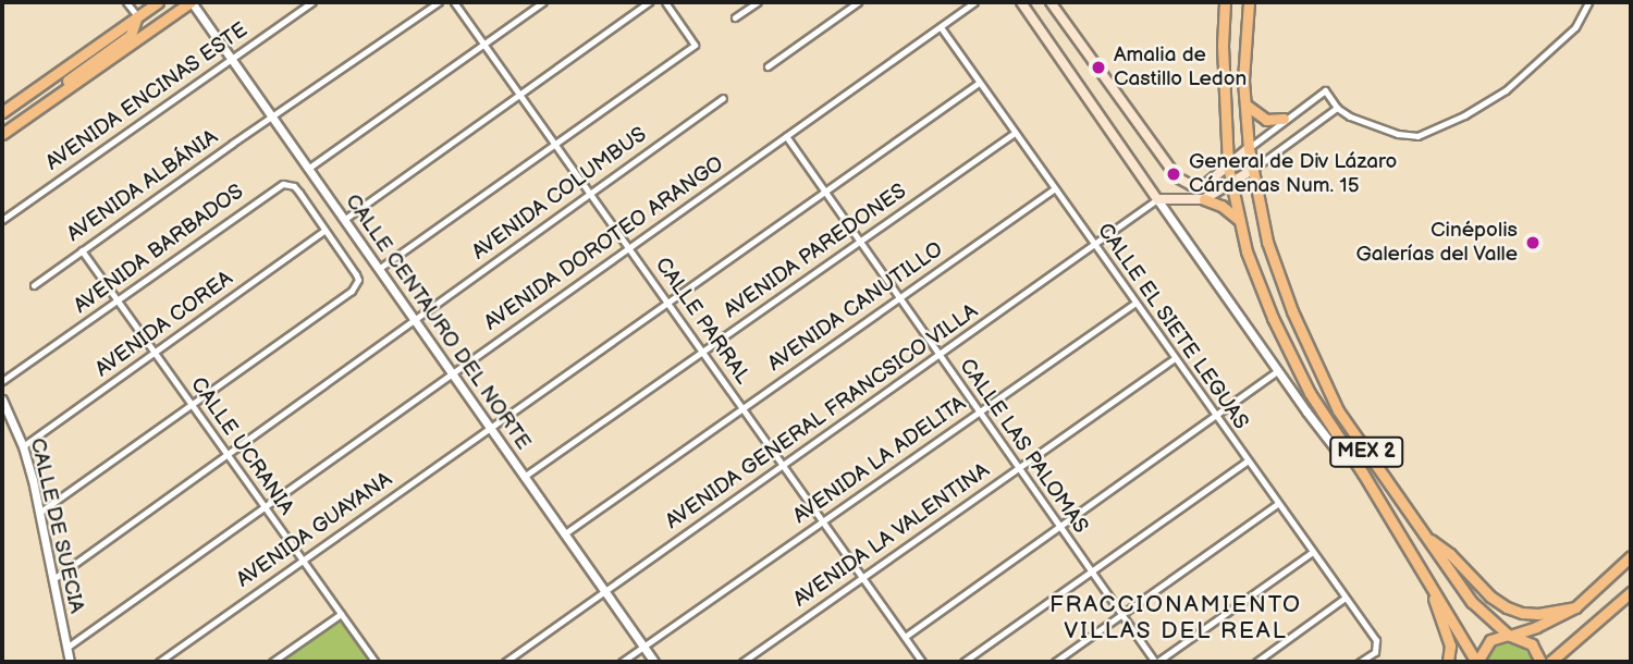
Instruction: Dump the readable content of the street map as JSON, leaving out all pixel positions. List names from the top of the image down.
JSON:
{
  "streets": {
    "main road": ["MEX 2"],
    "street": [
      "AVENIDA ENCINAS ESTE",
      "AVENIDA ALBÁNIA",
      "AVENIDA COLUMBUS",
      "AVENIDA DOROTEO ARANGO",
      "AVENIDA BARBADOS",
      "AVENIDA PAREDONES",
      "AVENIDA CANUTILLO",
      "CALLE PARRAL",
      "CALLE CENTAURO DEL NORTE",
      "AVENIDA COREA",
      "CALLE EL SIETE LEGUAS",
      "AVENIDA GENERAL FRANCSICO VILLA",
      "CALLE UCRANIA",
      "CALLE LAS PALOMAS",
      "AVENIDA LA ADELITA",
      "CALLE DE SUECIA",
      "AVENIDA GUAYANA",
      "AVENIDA LA VALENTINA"
    ]
  },
  "crossings": [
    ["AVENIDA ENCINAS ESTE", "CALLE CENTAURO DEL NORTE"],
    ["AVENIDA ALBÁNIA", "CALLE CENTAURO DEL NORTE"],
    ["AVENIDA ALBÁNIA", "CALLE UCRANIA"],
    ["AVENIDA COLUMBUS", "CALLE PARRAL"],
    ["AVENIDA COLUMBUS", "CALLE CENTAURO DEL NORTE"],
    ["AVENIDA COLUMBUS", "CALLE UCRANIA"],
    ["AVENIDA COLUMBUS", "CALLE DE SUECIA"],
    ["AVENIDA DOROTEO ARANGO", "CALLE PARRAL"],
    ["AVENIDA DOROTEO ARANGO", "CALLE CENTAURO DEL NORTE"],
    ["AVENIDA DOROTEO ARANGO", "CALLE EL SIETE LEGUAS"],
    ["AVENIDA DOROTEO ARANGO", "CALLE UCRANIA"],
    ["AVENIDA DOROTEO ARANGO", "CALLE LAS PALOMAS"],
    ["AVENIDA DOROTEO ARANGO", "CALLE DE SUECIA"],
    ["AVENIDA BARBADOS", "AVENIDA COREA"],
    ["AVENIDA BARBADOS", "CALLE UCRANIA"],
    ["AVENIDA PAREDONES", "CALLE PARRAL"],
    ["AVENIDA PAREDONES", "CALLE CENTAURO DEL NORTE"],
    ["AVENIDA PAREDONES", "CALLE EL SIETE LEGUAS"],
    ["AVENIDA PAREDONES", "CALLE LAS PALOMAS"],
    ["AVENIDA CANUTILLO", "CALLE PARRAL"],
    ["AVENIDA CANUTILLO", "CALLE CENTAURO DEL NORTE"],
    ["AVENIDA CANUTILLO", "CALLE EL SIETE LEGUAS"],
    ["AVENIDA CANUTILLO", "CALLE LAS PALOMAS"],
    ["CALLE PARRAL", "AVENIDA GENERAL FRANCSICO VILLA"],
    ["CALLE PARRAL", "AVENIDA LA ADELITA"],
    ["CALLE PARRAL", "AVENIDA GUAYANA"],
    ["CALLE PARRAL", "AVENIDA LA VALENTINA"],
    ["CALLE CENTAURO DEL NORTE", "AVENIDA GENERAL FRANCSICO VILLA"],
    ["CALLE CENTAURO DEL NORTE", "AVENIDA LA ADELITA"],
    ["CALLE CENTAURO DEL NORTE", "AVENIDA GUAYANA"],
    ["AVENIDA COREA", "CALLE UCRANIA"],
    ["AVENIDA COREA", "CALLE DE SUECIA"],
    ["CALLE EL SIETE LEGUAS", "AVENIDA GENERAL FRANCSICO VILLA"],
    ["CALLE EL SIETE LEGUAS", "AVENIDA LA ADELITA"],
    ["CALLE EL SIETE LEGUAS", "AVENIDA GUAYANA"],
    ["CALLE EL SIETE LEGUAS", "AVENIDA LA VALENTINA"],
    ["AVENIDA GENERAL FRANCSICO VILLA", "CALLE LAS PALOMAS"],
    ["CALLE UCRANIA", "AVENIDA GUAYANA"],
    ["CALLE LAS PALOMAS", "AVENIDA LA ADELITA"],
    ["CALLE LAS PALOMAS", "AVENIDA GUAYANA"],
    ["CALLE LAS PALOMAS", "AVENIDA LA VALENTINA"]
  ],
  "districts": ["FRACCIONAMIENTO VILLAS DEL REAL"],
  "places": ["Amalia de Castillo Ledon", "General de Div Lázaro Cárdenas Num. 15", "Cinépolis Galerías del Valle"]
}
